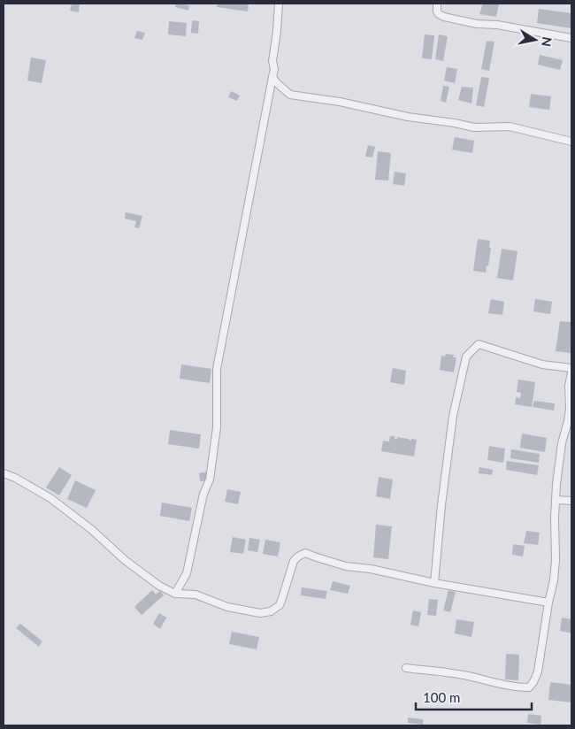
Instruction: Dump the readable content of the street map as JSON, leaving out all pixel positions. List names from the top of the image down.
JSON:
{
  "scale_bar": "100 m",
  "north": "right"
}
